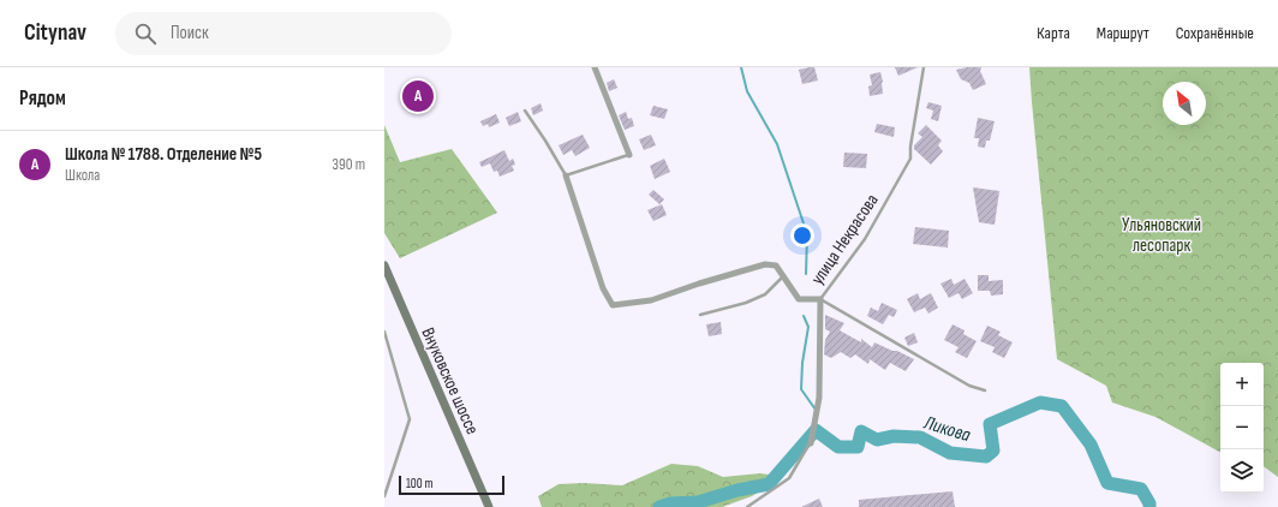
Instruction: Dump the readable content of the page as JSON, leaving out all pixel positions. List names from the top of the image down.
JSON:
{
  "streets": {
    "main road": ["Внуковское шоссе"],
    "lane": ["улица Некрасова"]
  },
  "water": ["Ликова"],
  "parks": ["Ульяновский лесопарк"],
  "scale_bar": "100 m",
  "north": "top left",
  "page": {
    "header": "Citynav",
    "search": "Поиск",
    "nav": ["Карта", "Маршрут", "Сохранённые"],
    "heading": "Рядом",
    "pins": "A",
    "list": [
      {
        "mark": "A",
        "name": "Школа № 1788. Отделение №5",
        "note": "Школа",
        "value": "390 m"
      }
    ],
    "map_buttons": ["+", "−"],
    "scale": "100 m"
  }
}
